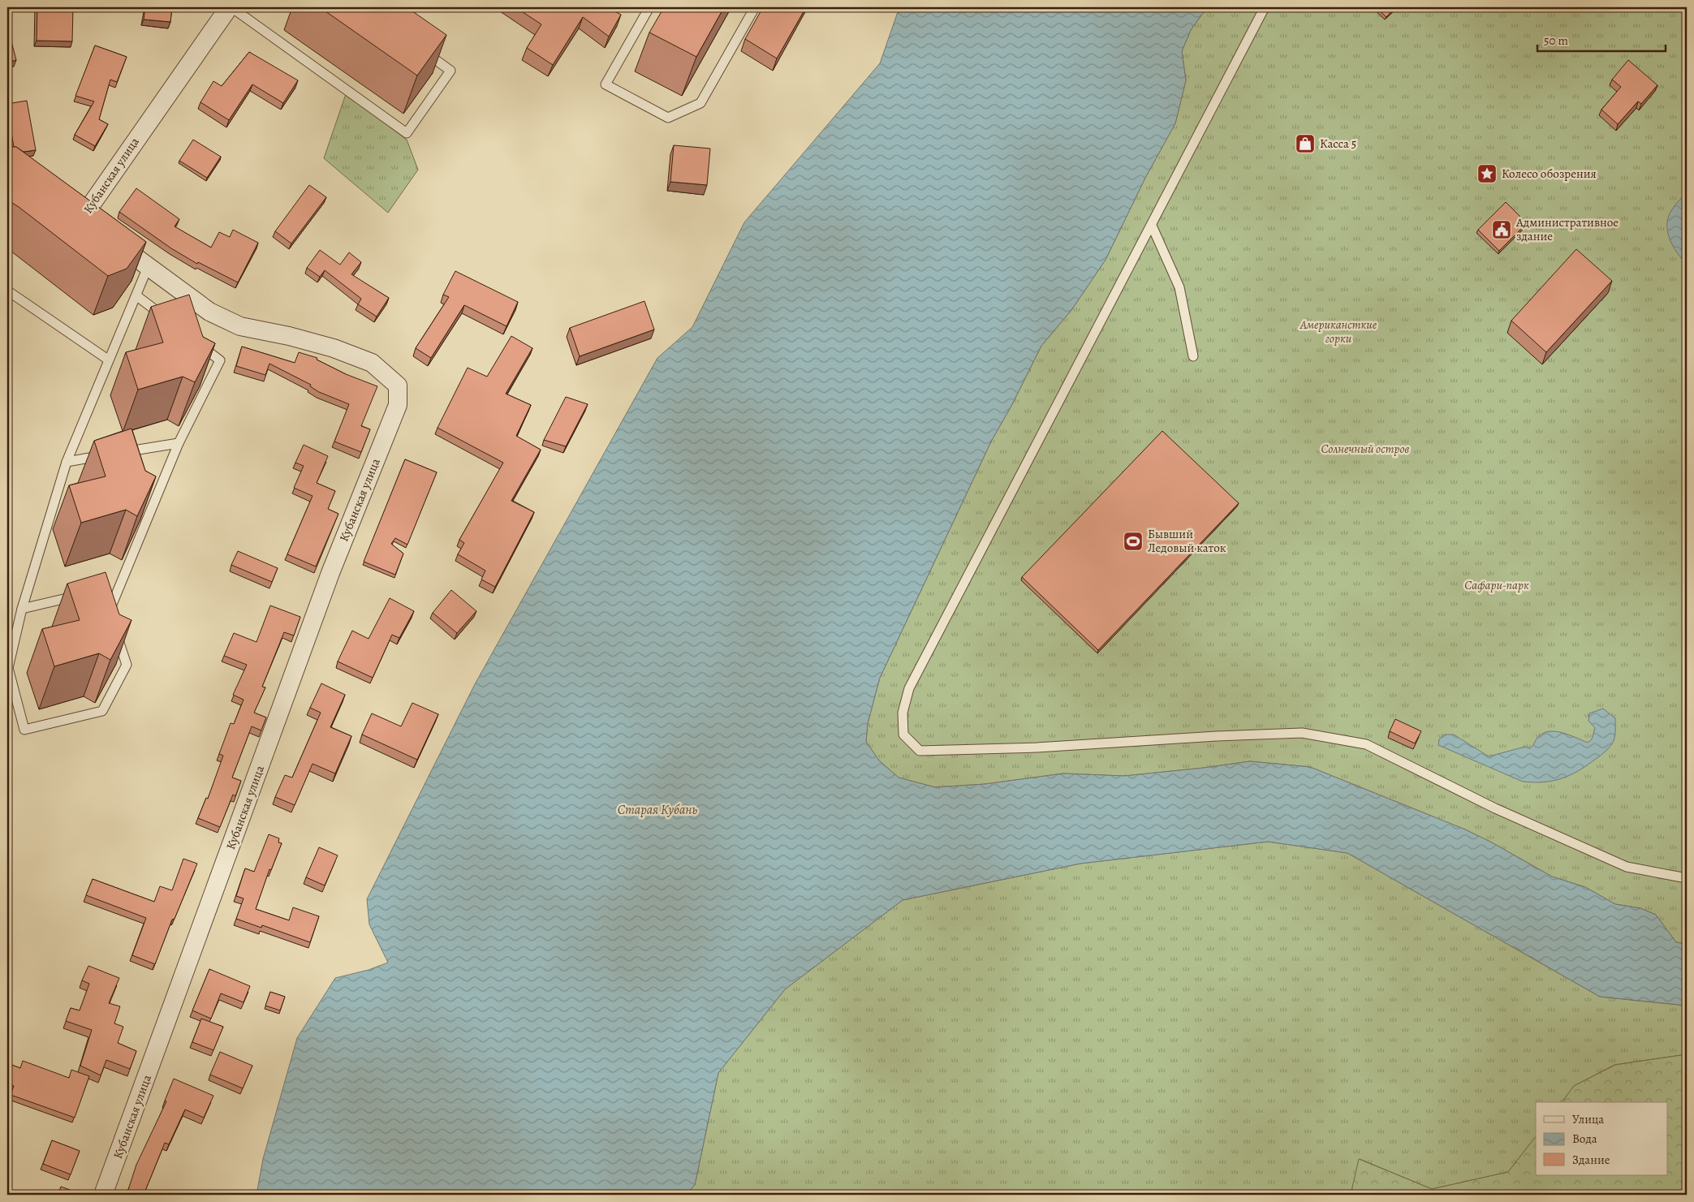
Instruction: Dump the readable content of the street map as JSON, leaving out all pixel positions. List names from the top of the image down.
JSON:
{
  "streets": {
    "street": ["Кубанская улица"]
  },
  "water": ["Старая Кубань"],
  "parks": ["Американсткие горки", "Солнечный остров", "Сафари-парк"],
  "places": {
    "shop": ["Касса 5"],
    "place": ["Колесо обозрения"],
    "public building": ["Административное здание"],
    "sports": ["Бывший Ледовый каток"]
  },
  "legend": ["Улица", "Вода", "Здание"],
  "scale_bar": "50 m"
}
